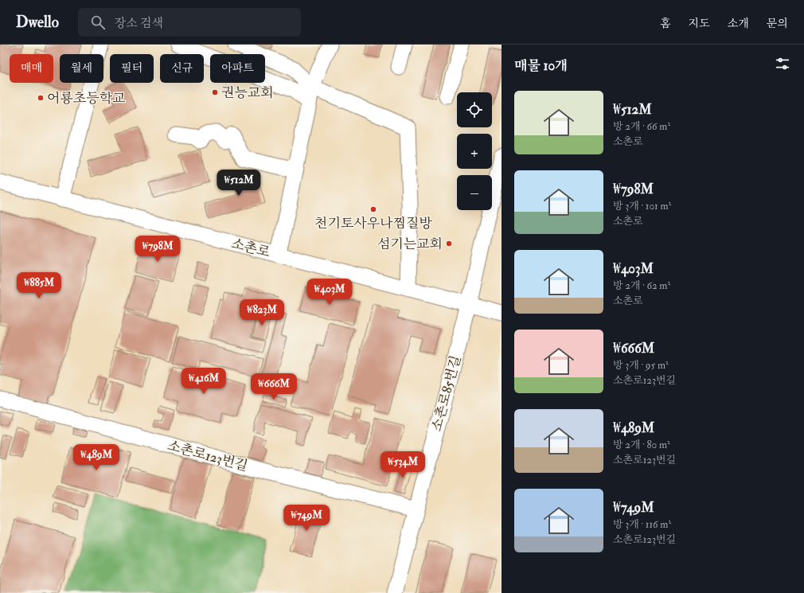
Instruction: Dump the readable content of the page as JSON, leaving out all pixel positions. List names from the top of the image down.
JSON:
{
  "streets": {
    "street": ["소촌로", "소촌로85번길", "소촌로123번길"]
  },
  "crossings": [
    ["소촌로", "소촌로85번길"],
    ["소촌로85번길", "소촌로123번길"]
  ],
  "places": [
    "권능교회",
    "어룡초등학교",
    "천기토사우나찜질방",
    "섬기는교회"
  ],
  "page": {
    "header": "Dwello",
    "search": "장소 검색",
    "nav": [
      "홈",
      "지도",
      "소개",
      "문의"
    ],
    "heading": "매물 10개",
    "chip": [
      "매매",
      "월세",
      "필터",
      "신규",
      "아파트"
    ],
    "list": [
      {
        "name": "₩512M",
        "note": "방 2개 · 66 m² · 소촌로"
      },
      {
        "name": "₩798M",
        "note": "방 3개 · 101 m² · 소촌로"
      },
      {
        "name": "₩403M",
        "note": "방 2개 · 62 m² · 소촌로"
      },
      {
        "name": "₩666M",
        "note": "방 3개 · 95 m² · 소촌로123번길"
      },
      {
        "name": "₩489M",
        "note": "방 2개 · 80 m² · 소촌로123번길"
      },
      {
        "name": "₩749M",
        "note": "방 3개 · 116 m² · 소촌로123번길"
      }
    ],
    "map_buttons": ["+", "−"],
    "price": [
      "₩512M",
      "₩798M",
      "₩885M",
      "₩403M",
      "₩823M",
      "₩416M",
      "₩666M",
      "₩489M",
      "₩534M",
      "₩749M"
    ]
  }
}
